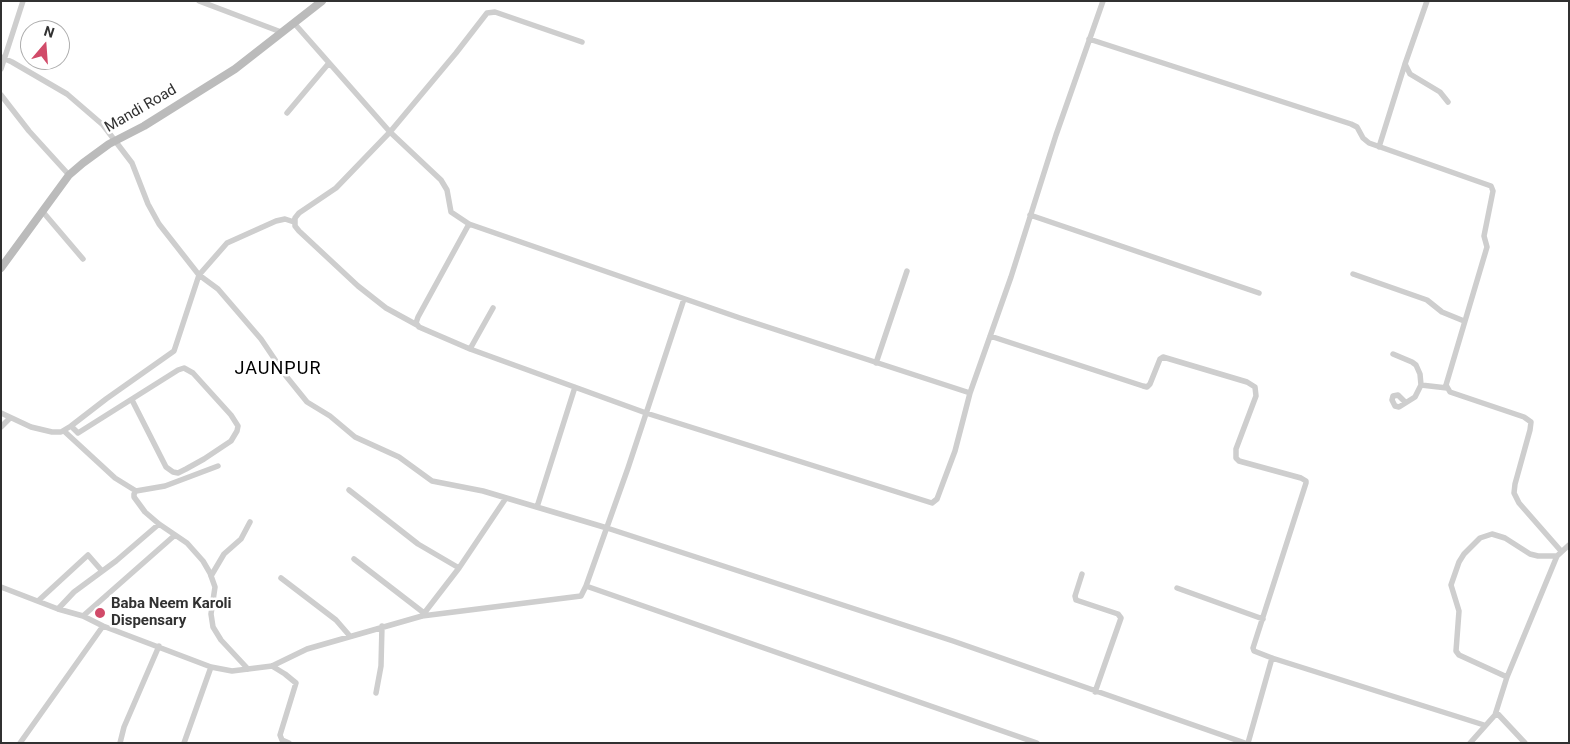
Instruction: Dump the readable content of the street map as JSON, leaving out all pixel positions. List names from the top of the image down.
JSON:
{
  "streets": {
    "street": ["Mandi Road"]
  },
  "districts": ["JAUNPUR"],
  "places": ["Baba Neem Karoli Dispensary"],
  "north": "top"
}
